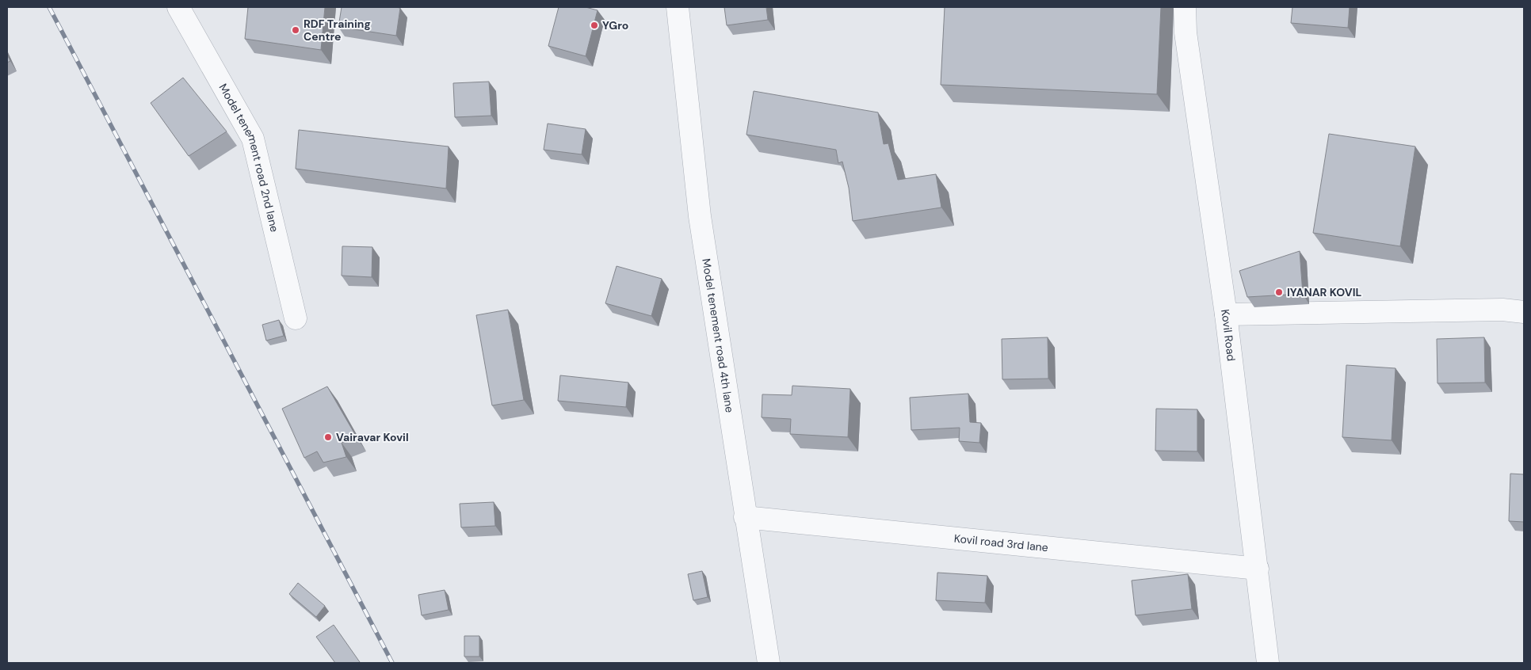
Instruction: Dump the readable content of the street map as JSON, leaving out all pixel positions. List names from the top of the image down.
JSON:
{
  "streets": {
    "street": [
      "Model tenement road 2nd lane",
      "Kovil Road",
      "Model tenement road 4th lane",
      "Kovil road 3rd lane"
    ]
  },
  "crossings": [
    ["Kovil Road", "Kovil road 3rd lane"],
    ["Model tenement road 4th lane", "Kovil road 3rd lane"]
  ],
  "places": [
    "YGro",
    "RDF Training Centre",
    "IYANAR KOVIL",
    "Vairavar Kovil"
  ]
}
